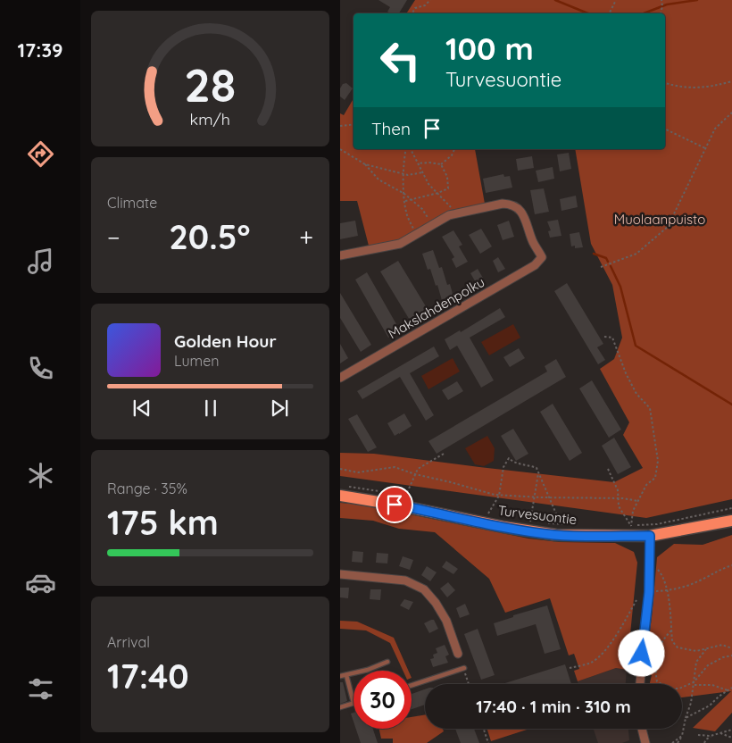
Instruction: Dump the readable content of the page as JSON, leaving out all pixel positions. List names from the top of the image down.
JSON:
{
  "streets": {
    "main road": ["Turvesuontie"],
    "street": ["Makslahdenpolku"]
  },
  "parks": ["Muolaanpuisto"],
  "page": {
    "tabs": "17:39",
    "turn": ["100 m", "Turvesuontie"],
    "then": "Then",
    "tile": [
      "Climate",
      ["Range · 35%", "175 km"],
      ["Arrival", "17:40"]
    ],
    "heat": ["−", "20.5°", "+"],
    "song": ["Golden Hour", "Lumen"],
    "limit": "30",
    "trip": "17:40 · 1 min · 310 m",
    "gauge": ["28", "km/h"]
  }
}
